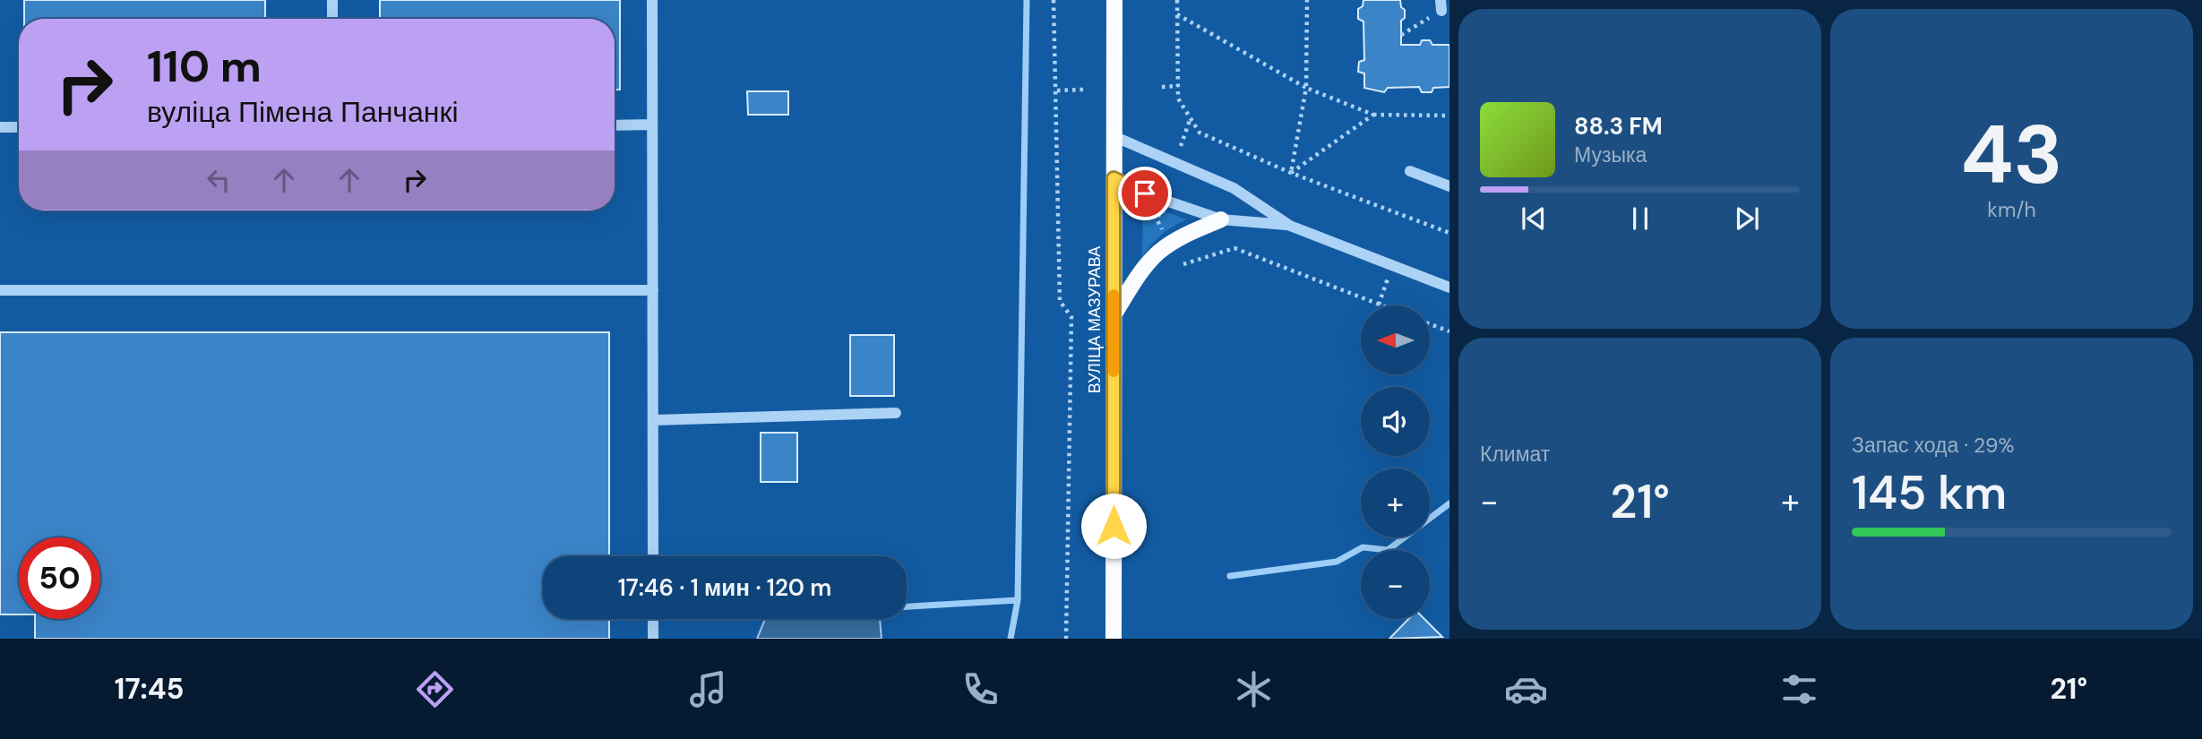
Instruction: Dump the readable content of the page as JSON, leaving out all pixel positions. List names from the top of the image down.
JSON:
{
  "streets": {
    "main road": ["ВУЛІЦА МАЗУРАВА"]
  },
  "north": "left",
  "page": {
    "tile": [
      ["43", "km/h"],
      "Климат",
      ["Запас хода · 29%", "145 km"]
    ],
    "turn": ["110 m", "вуліца Пімена Панчанкі"],
    "song": ["88.3 FM", "Музыка"],
    "map_buttons": ["+", "−"],
    "heat": ["−", "21°", "+"],
    "limit": "50",
    "trip": "17:46 · 1 мин · 120 m",
    "tabs": ["17:45", "21°"]
  }
}
